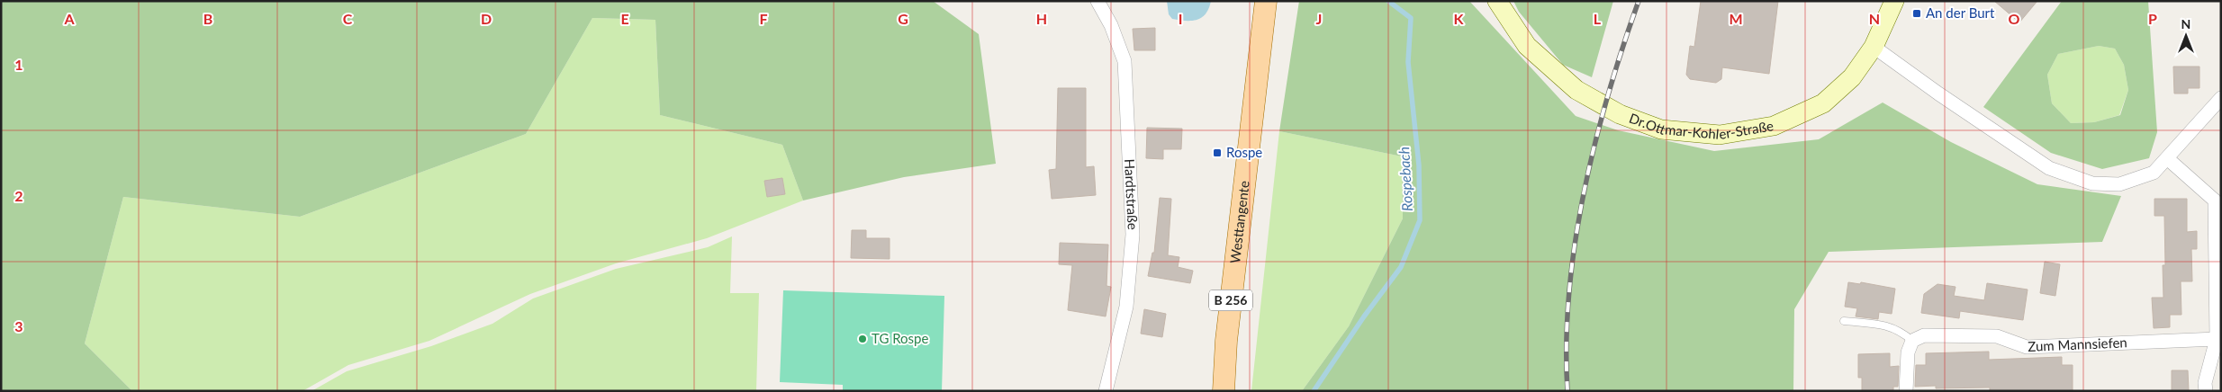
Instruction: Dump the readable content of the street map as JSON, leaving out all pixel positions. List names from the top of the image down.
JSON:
{
  "streets": {
    "main road": ["Westtangente", "B 256"],
    "street": ["Dr.Ottmar-Kohler-Straße", "Hardtstraße", "Zum Mannsiefen"]
  },
  "water": ["Rospebach"],
  "places": {
    "transit": ["An der Burt", "Rospe"],
    "other": ["TG Rospe"]
  },
  "north": "top",
  "grid": {
    "columns": [
      "A",
      "B",
      "C",
      "D",
      "E",
      "F",
      "G",
      "H",
      "I",
      "J",
      "K",
      "L",
      "M",
      "N",
      "O",
      "P"
    ],
    "rows": ["1", "2", "3"]
  }
}
